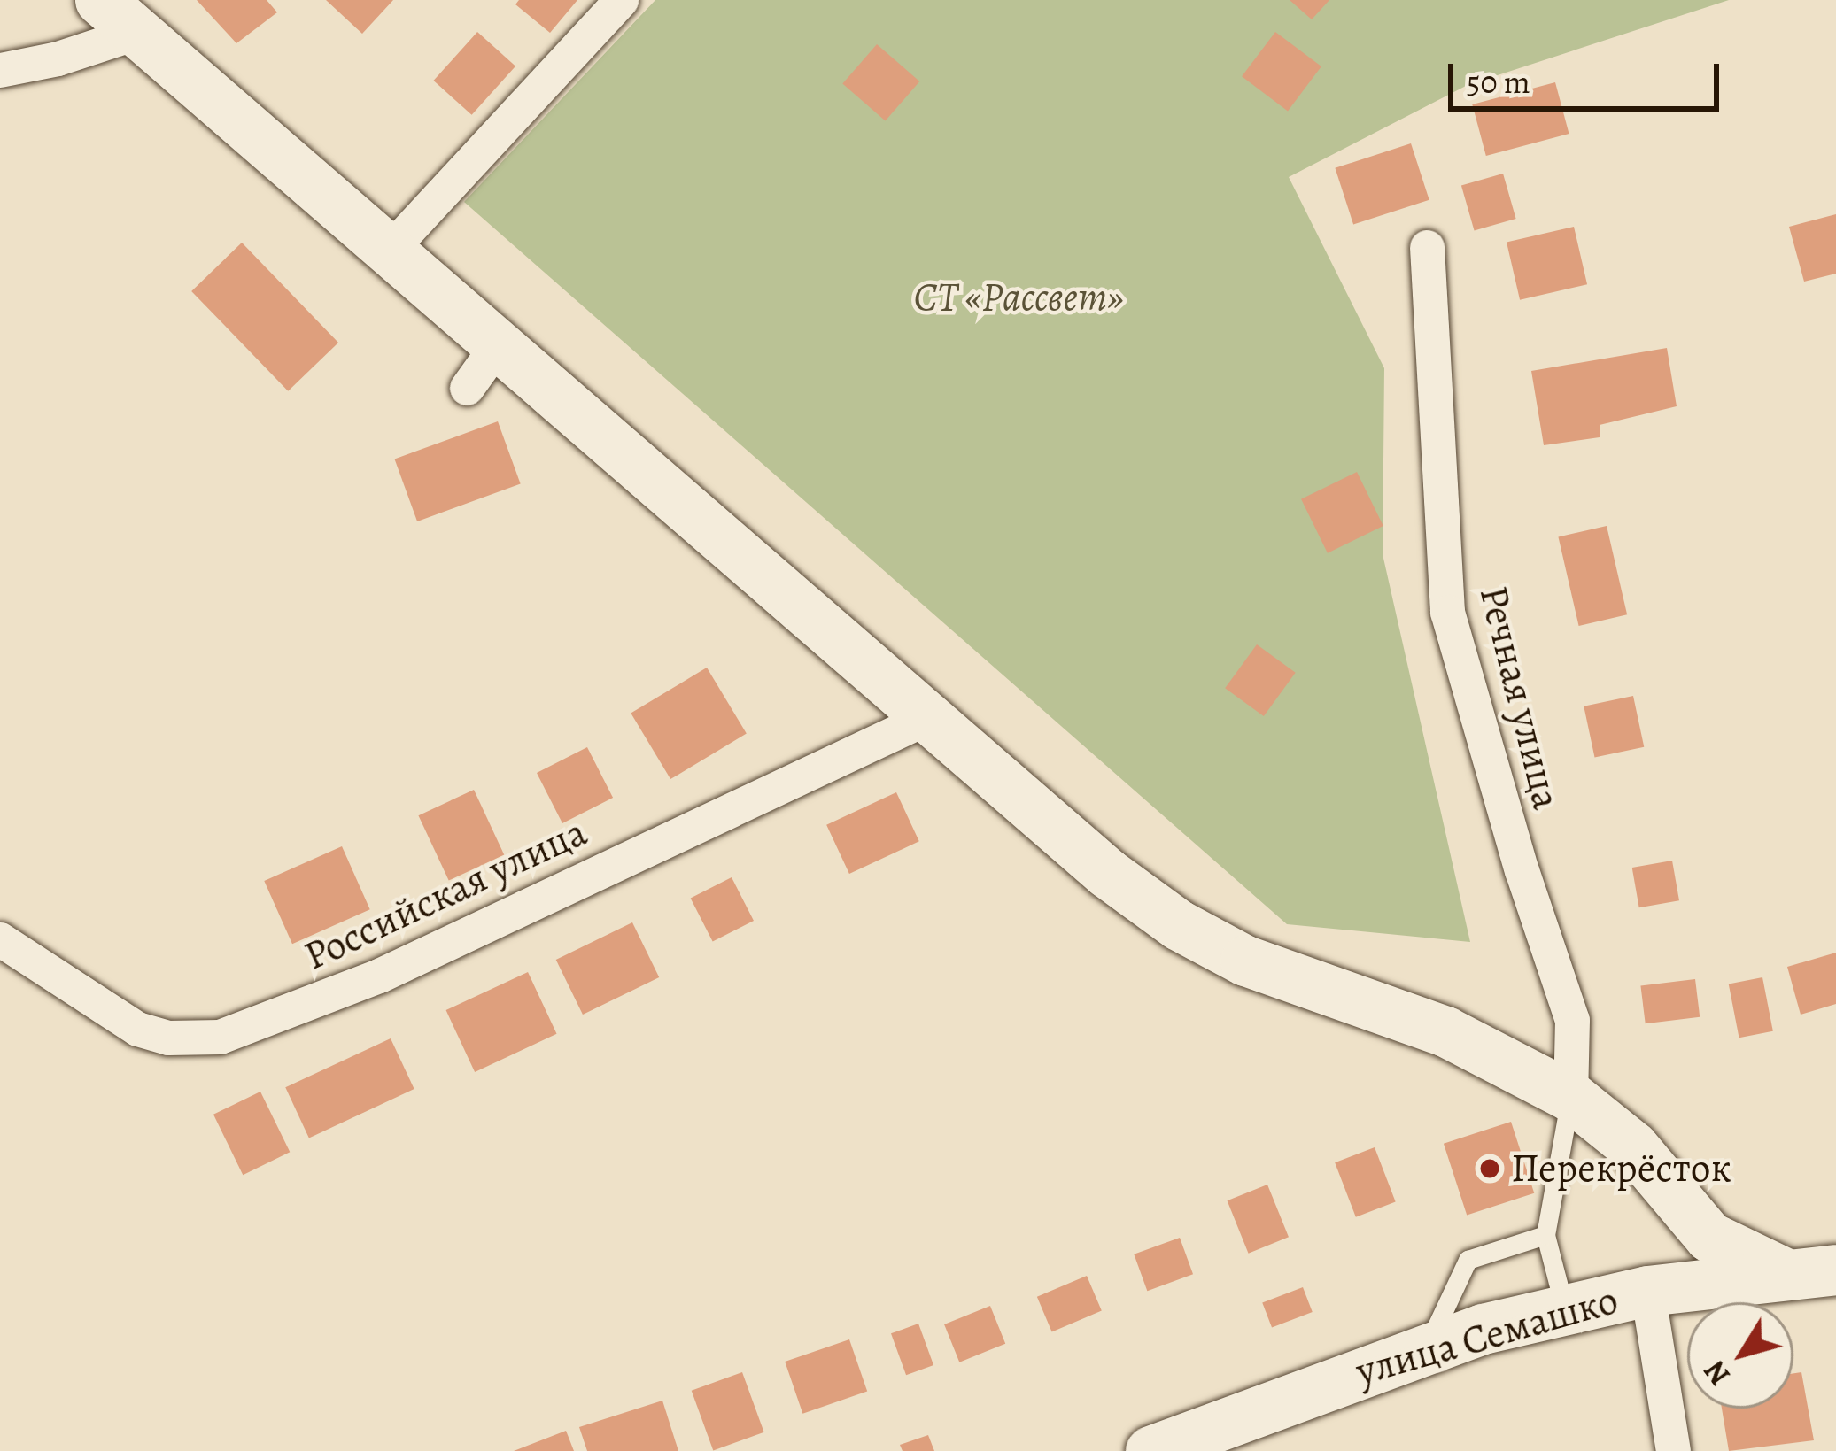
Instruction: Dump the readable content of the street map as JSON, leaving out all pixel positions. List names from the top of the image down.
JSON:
{
  "streets": {
    "street": ["Речная улица", "Российская улица", "улица Семашко"]
  },
  "parks": ["СТ «Рассвет»"],
  "places": ["Перекрёсток"],
  "scale_bar": "50 m",
  "north": "bottom left"
}
